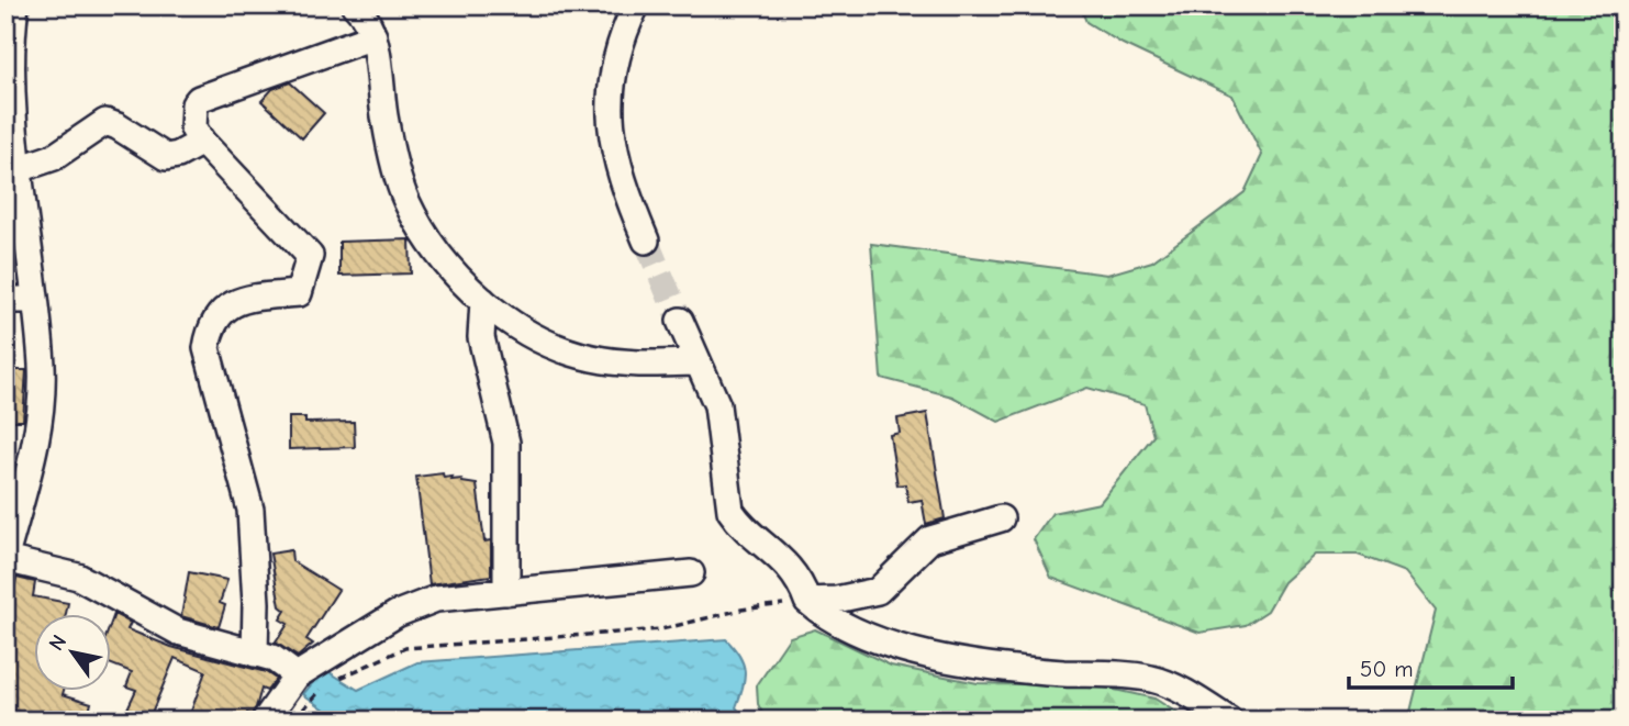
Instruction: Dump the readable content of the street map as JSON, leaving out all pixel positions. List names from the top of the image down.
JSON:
{
  "scale_bar": "50 m",
  "north": "top left"
}
